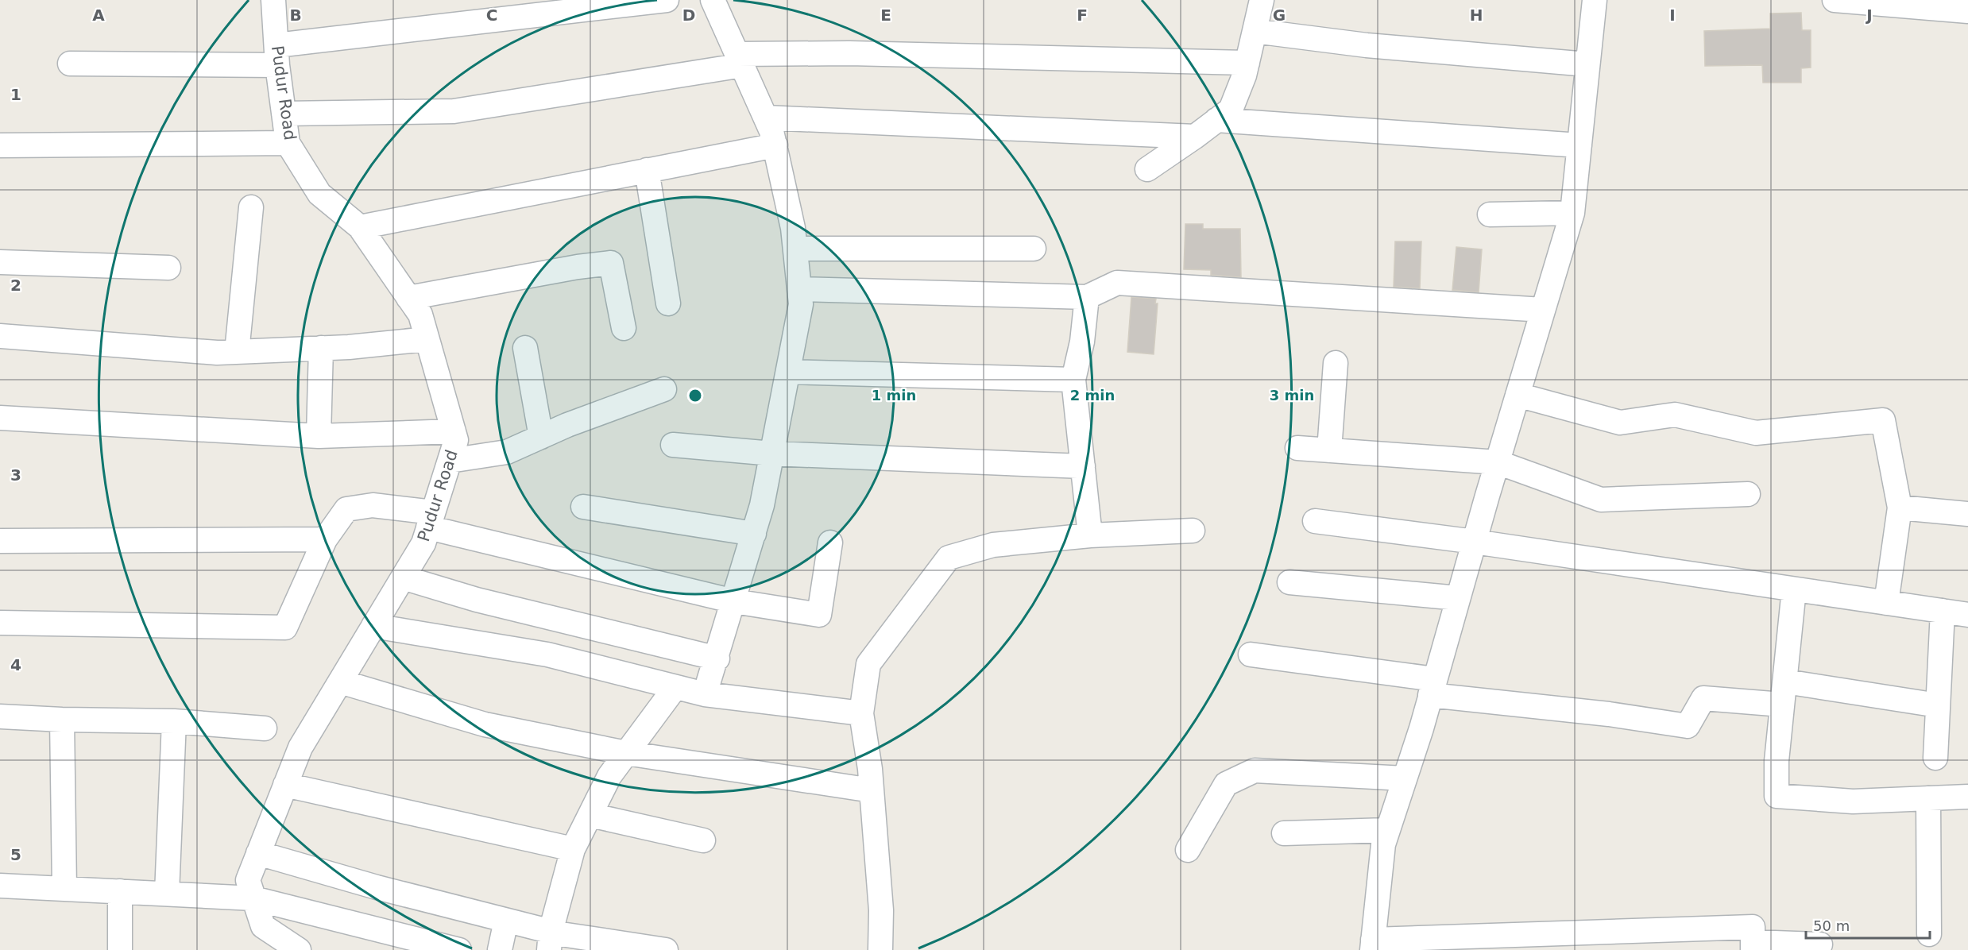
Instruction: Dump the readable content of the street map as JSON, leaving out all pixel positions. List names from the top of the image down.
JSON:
{
  "streets": {
    "street": ["Pudur Road"]
  },
  "scale_bar": "50 m",
  "grid": {
    "columns": [
      "A",
      "B",
      "C",
      "D",
      "E",
      "F",
      "G",
      "H",
      "I",
      "J"
    ],
    "rows": [
      "1",
      "2",
      "3",
      "4",
      "5"
    ]
  },
  "rings": ["1 min", "2 min", "3 min"]
}
